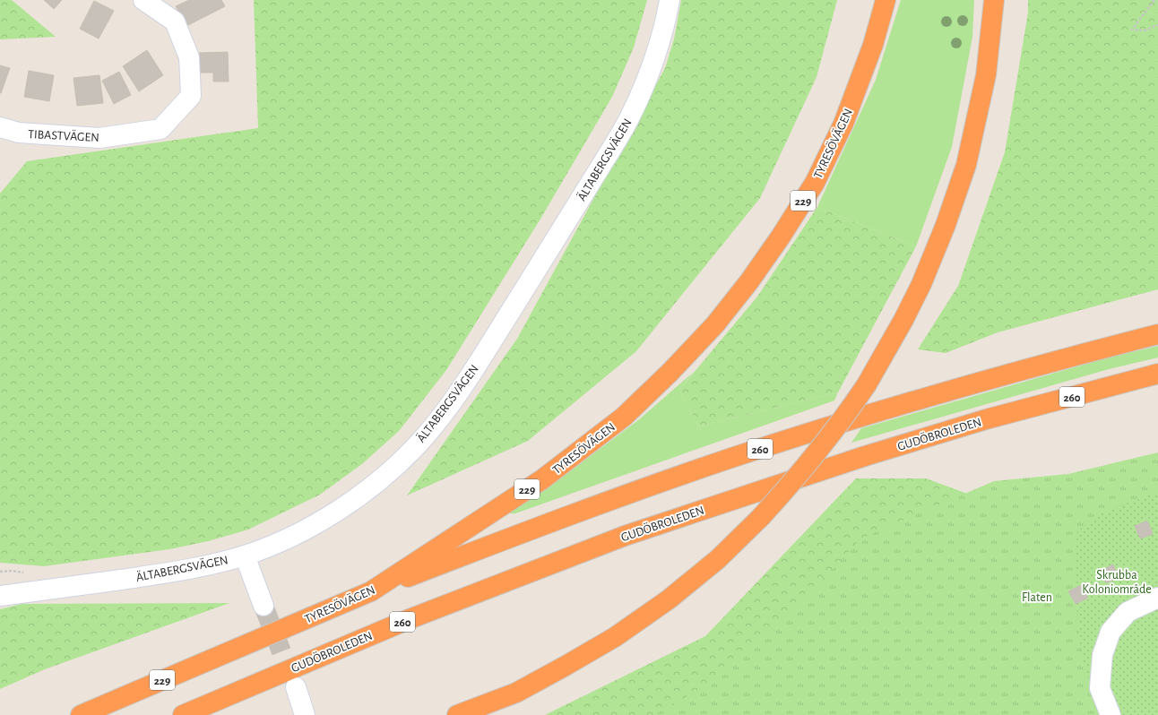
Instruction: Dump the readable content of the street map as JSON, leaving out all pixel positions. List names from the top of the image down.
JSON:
{
  "streets": {
    "highway": [
      "TYRESÖVÄGEN",
      "229",
      "260",
      "GUDÖBROLEDEN"
    ],
    "street": ["TIBASTVÄGEN", "ÄLTABERGSVÄGEN"]
  },
  "crossings": [
    ["TYRESÖVÄGEN", "260"]
  ],
  "parks": ["Skrubba Koloniområde", "Flaten"]
}
